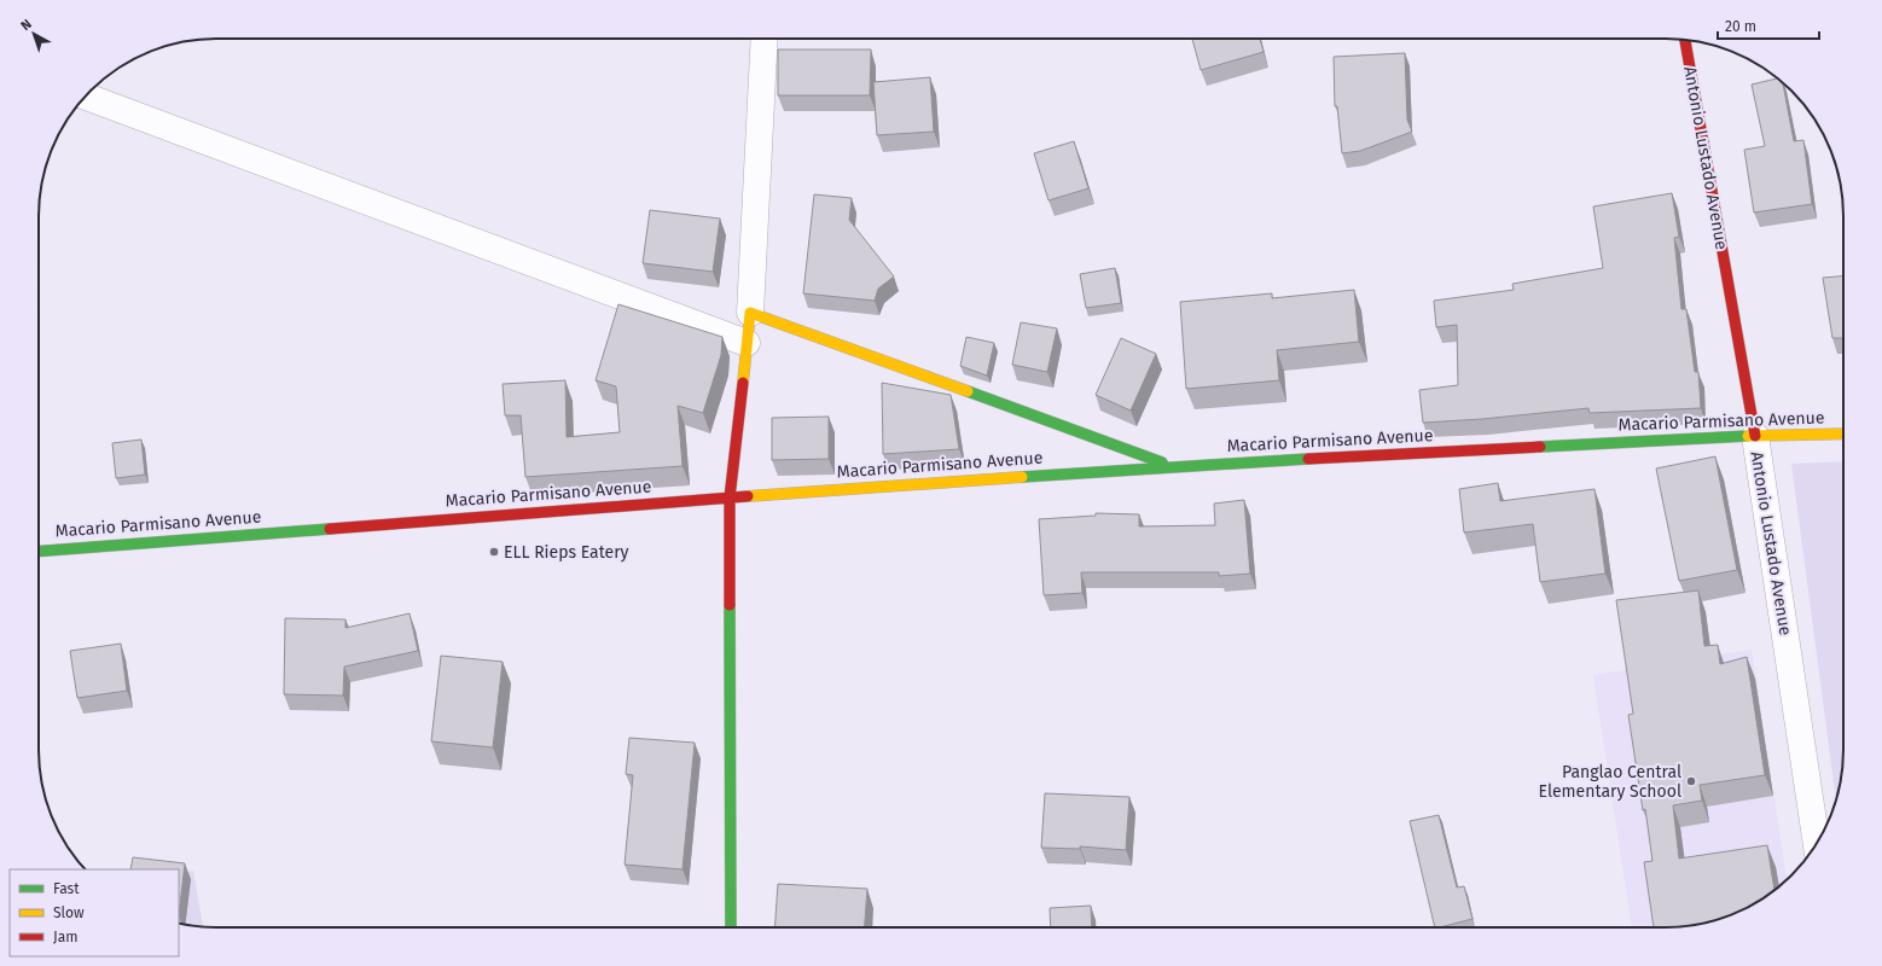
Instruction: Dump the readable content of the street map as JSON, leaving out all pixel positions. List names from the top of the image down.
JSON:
{
  "streets": {
    "street": ["Antonio Lustado Avenue", "Macario Parmisano Avenue"]
  },
  "crossings": [
    ["Antonio Lustado Avenue", "Macario Parmisano Avenue"]
  ],
  "places": ["ELL Rieps Eatery", "Panglao Central Elementary School"],
  "legend": ["Fast", "Slow", "Jam"],
  "scale_bar": "20 m",
  "north": "top left"
}
